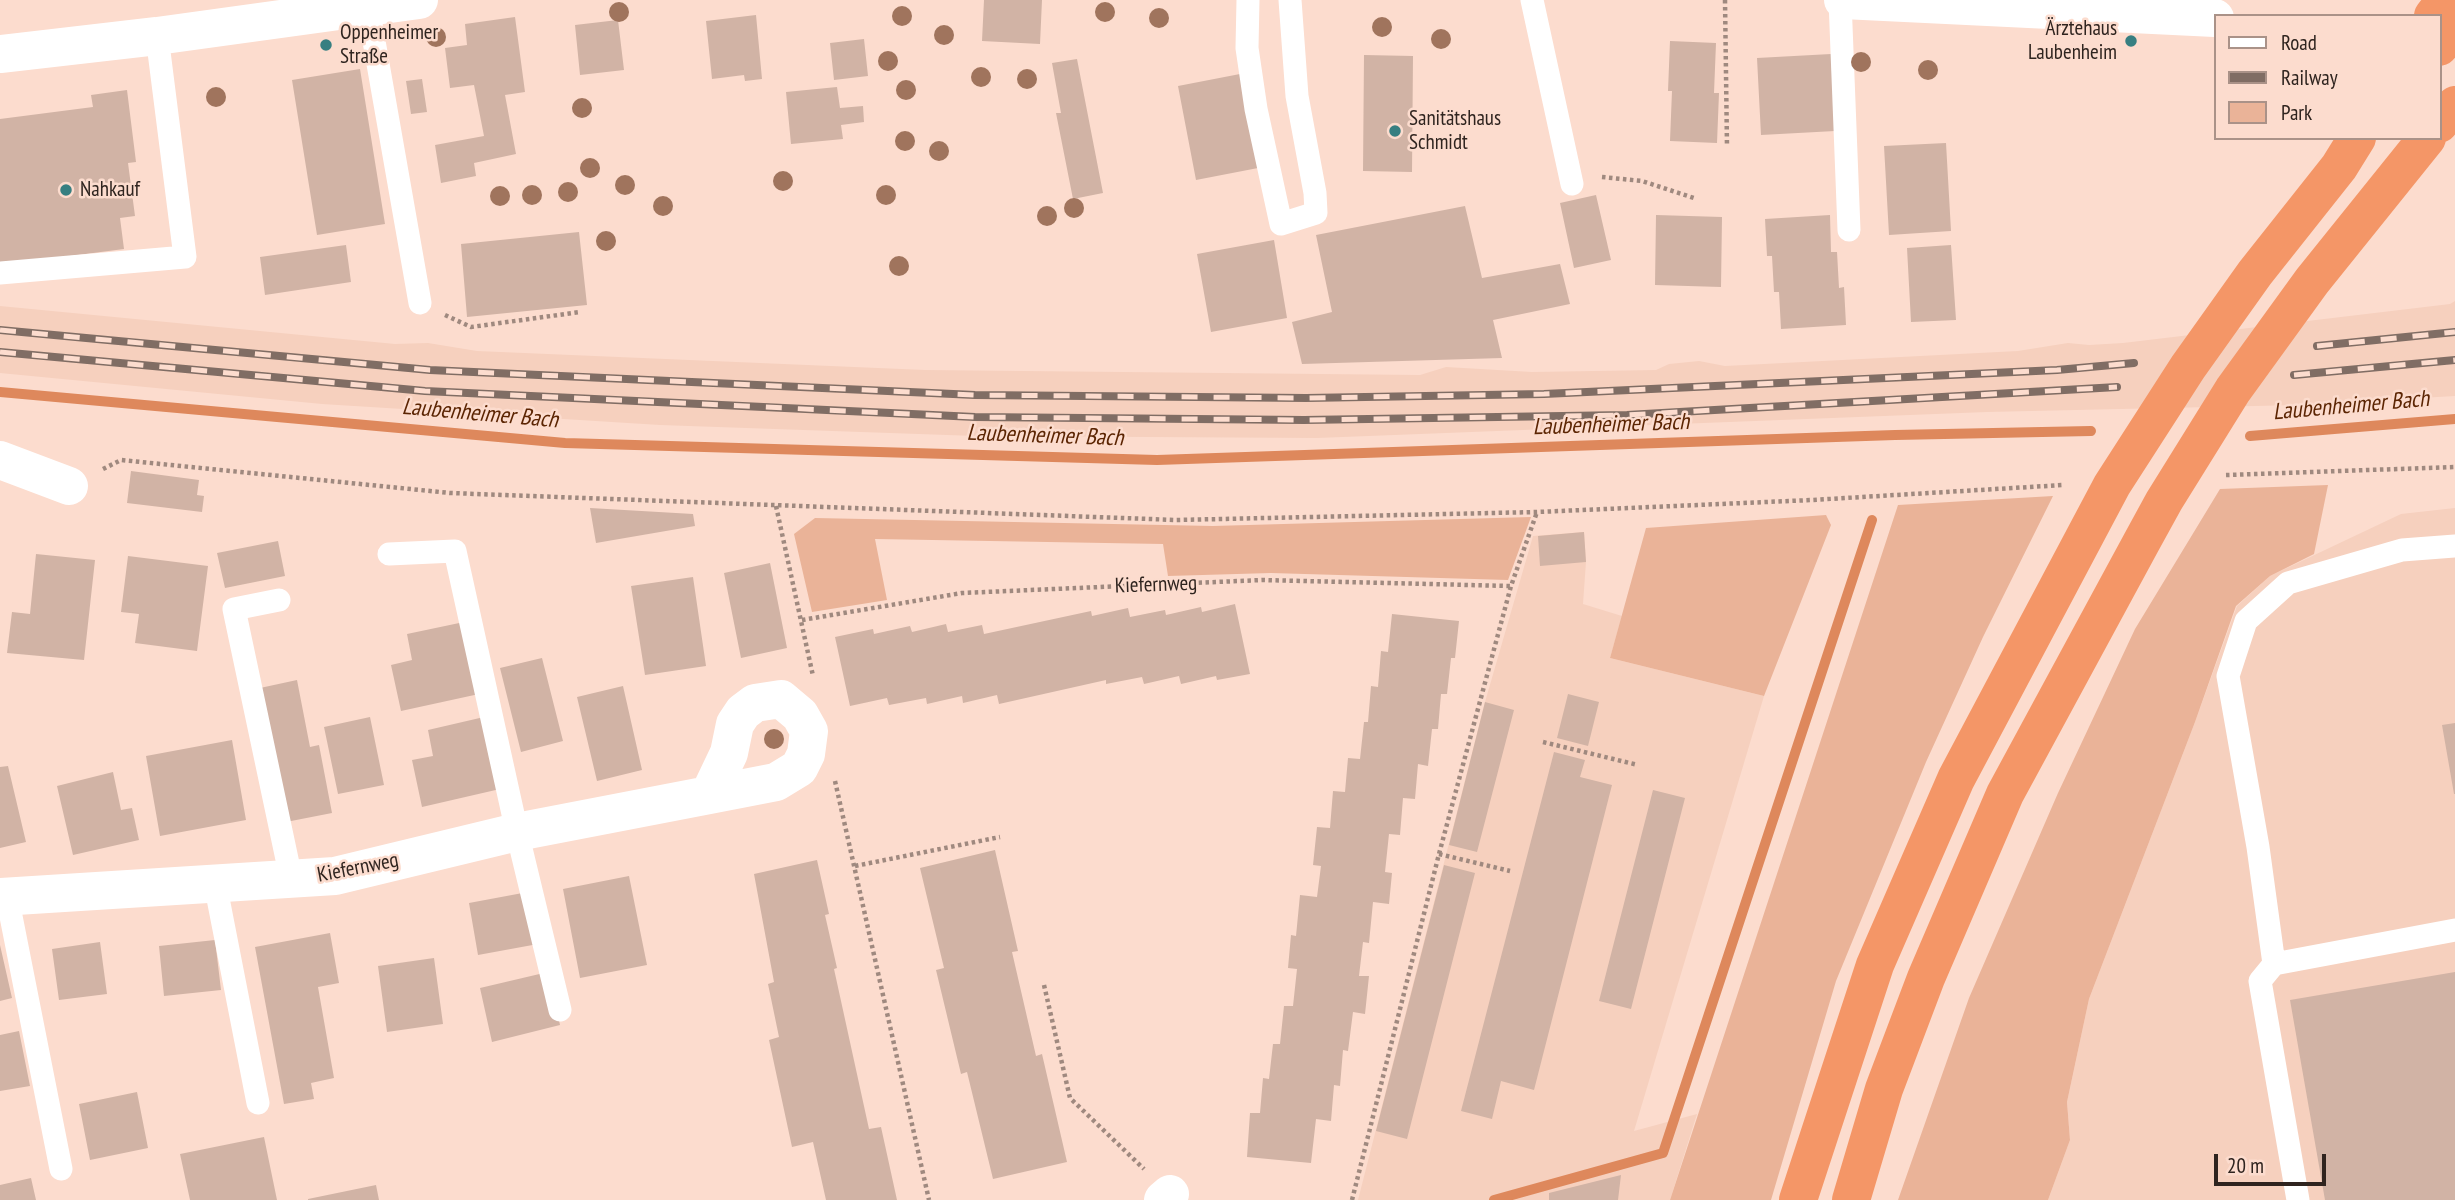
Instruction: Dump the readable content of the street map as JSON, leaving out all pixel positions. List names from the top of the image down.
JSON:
{
  "streets": {
    "main road": ["Kiefernweg"]
  },
  "water": ["Laubenheimer Bach"],
  "places": [
    "Ärztehaus Laubenheim",
    "Oppenheimer Straße",
    "Sanitätshaus Schmidt",
    "Nahkauf"
  ],
  "legend": ["Road", "Railway", "Park"],
  "scale_bar": "20 m"
}
